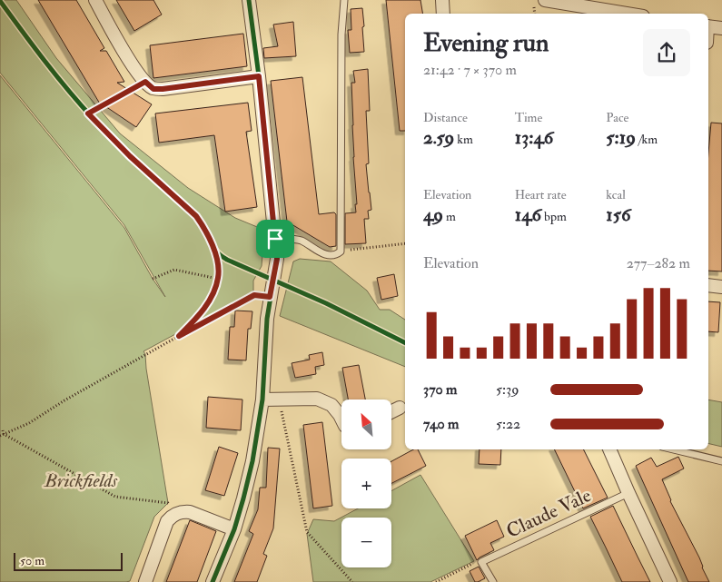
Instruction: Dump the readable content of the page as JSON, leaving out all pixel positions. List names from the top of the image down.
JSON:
{
  "streets": {
    "lane": ["Claude Vale"]
  },
  "parks": ["Brickfields"],
  "scale_bar": "50 m",
  "north": "top left",
  "page": {
    "heading": ["Evening run", "21:42 · 7 × 370 m"],
    "stats": [
      ["Distance", "2.59 km"],
      ["Time", "13:46"],
      ["Pace", "5:19 /km"],
      ["Elevation", "49 m"],
      ["Heart rate", "146 bpm"],
      ["kcal", "156"]
    ],
    "chart": ["Elevation", "277–282 m"],
    "list": [
      {
        "name": "370 m",
        "note": "5:39"
      },
      {
        "name": "740 m",
        "note": "5:22"
      }
    ],
    "map_buttons": ["+", "−"],
    "scale": "50 m"
  }
}
